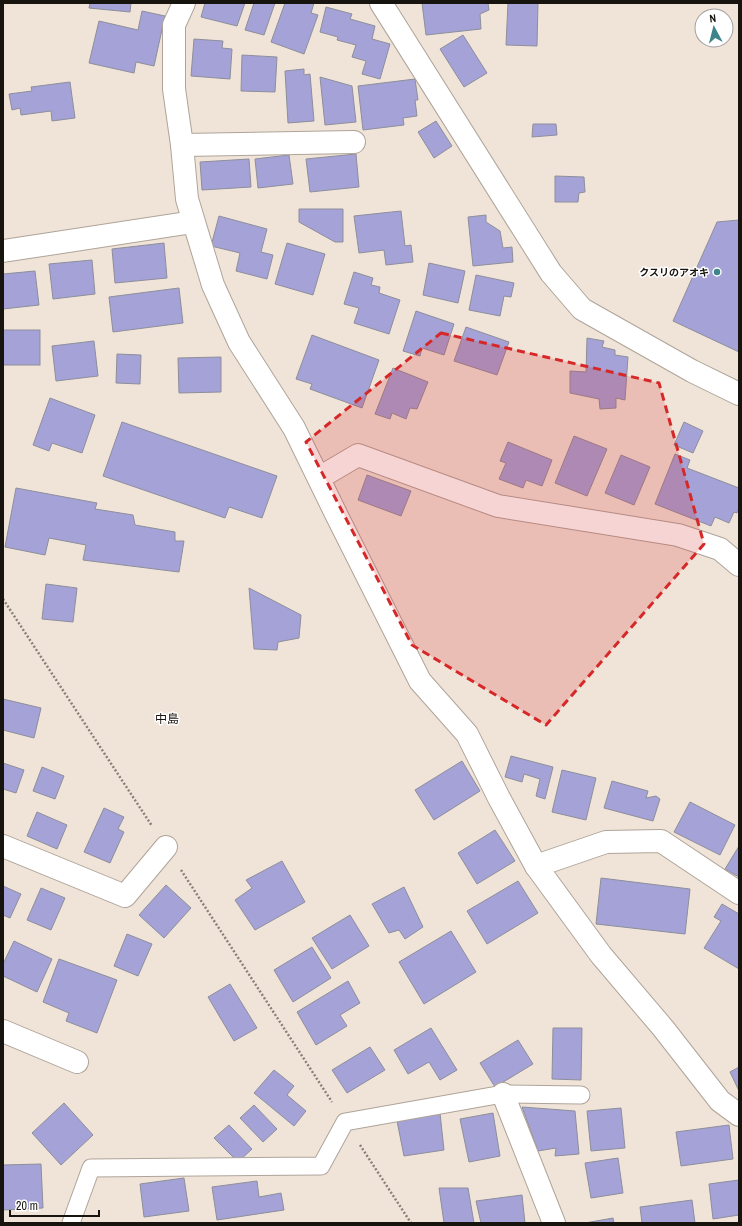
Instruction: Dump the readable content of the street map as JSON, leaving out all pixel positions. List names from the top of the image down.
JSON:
{
  "districts": ["中島"],
  "places": ["クスリのアオキ"],
  "scale_bar": "20 m",
  "north": "top"
}
